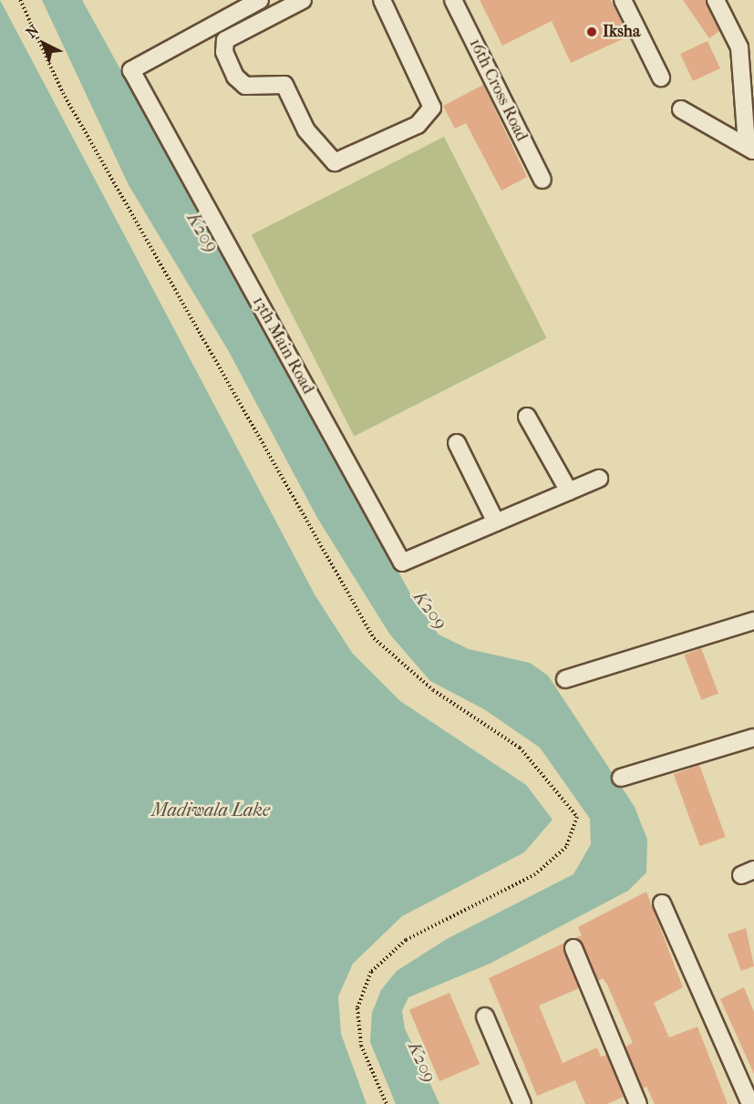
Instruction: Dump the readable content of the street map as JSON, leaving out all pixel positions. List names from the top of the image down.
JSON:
{
  "streets": {
    "street": ["16th Cross Road", "13th Main Road"]
  },
  "water": ["K209", "Madiwala Lake"],
  "places": ["Iksha"],
  "north": "top left"
}
